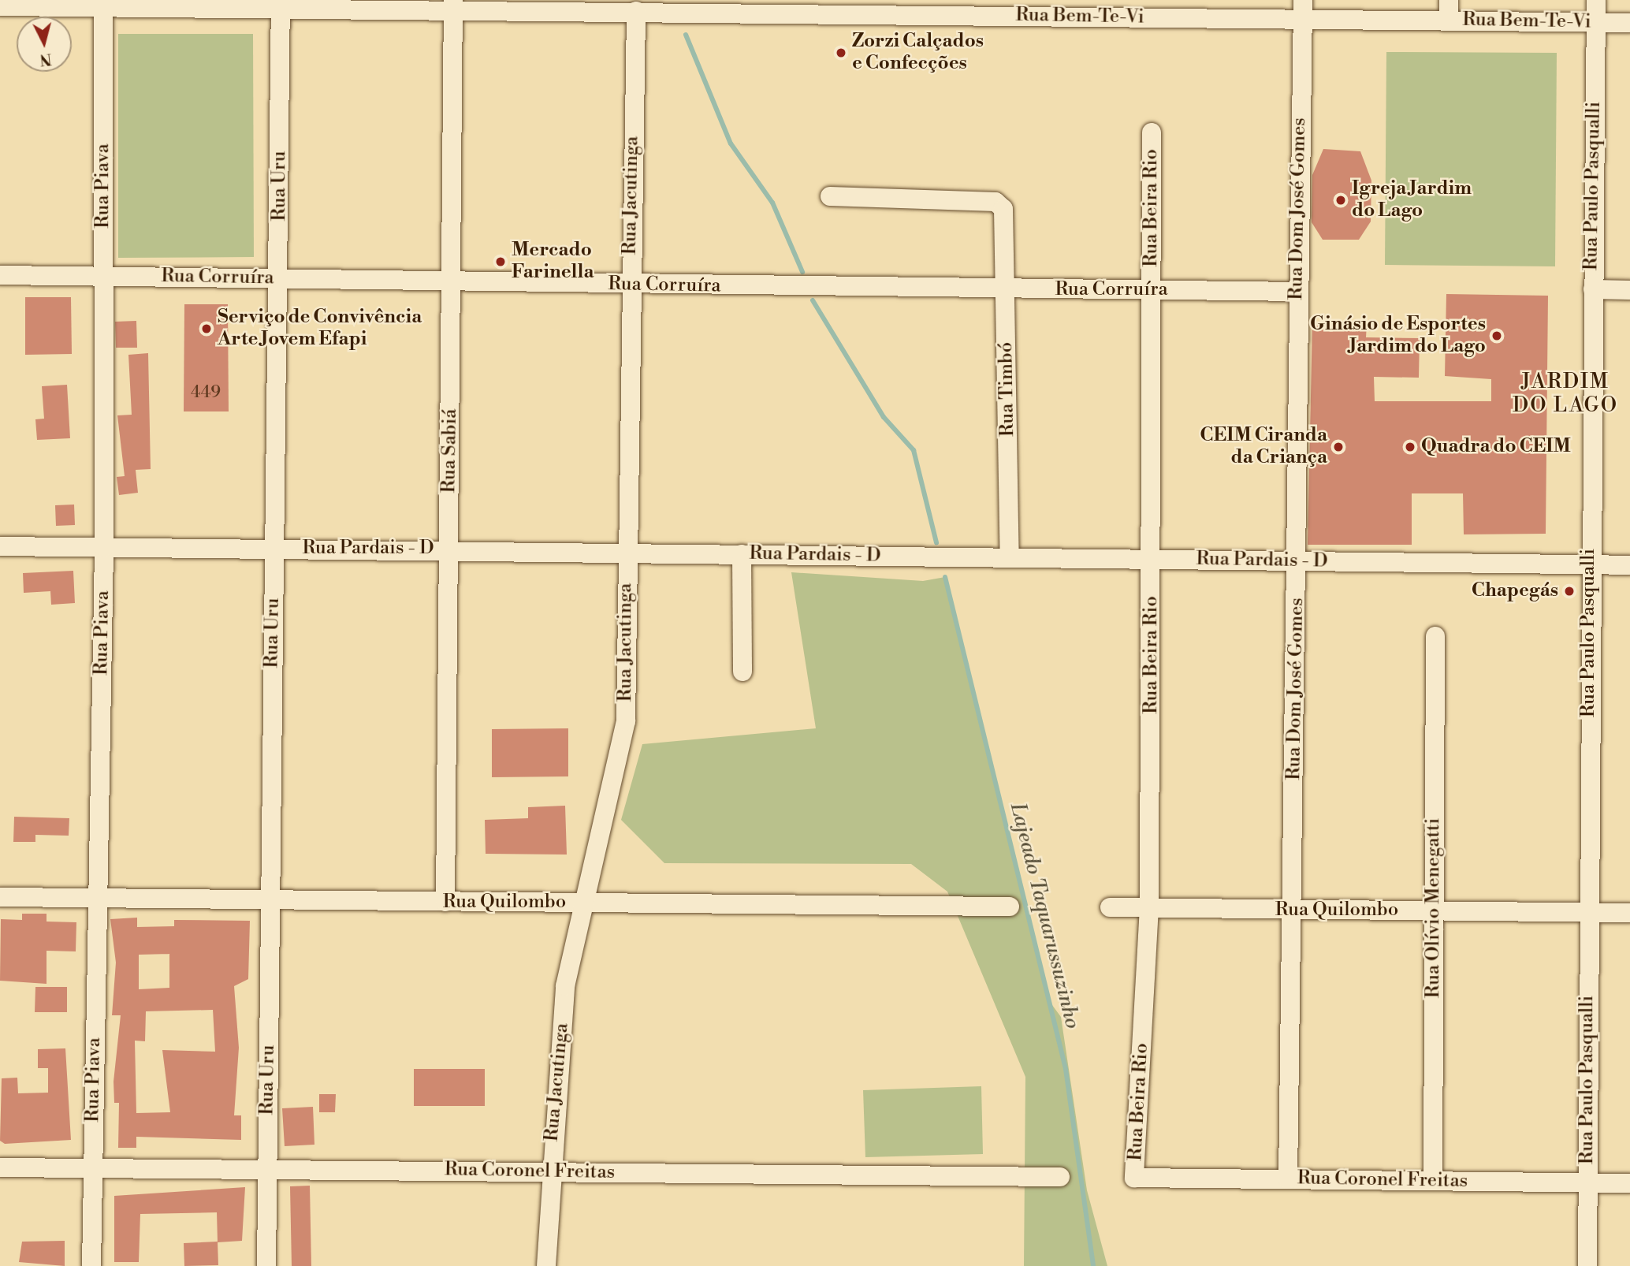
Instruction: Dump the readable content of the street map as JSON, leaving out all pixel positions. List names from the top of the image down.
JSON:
{
  "streets": {
    "street": [
      "Rua Bem-Te-Vi",
      "Rua Piava",
      "Rua Uru",
      "Rua Paulo Pasqualli",
      "Rua Jacutinga",
      "Rua Beira Rio",
      "Rua Dom José Gomes",
      "Rua Corruíra",
      "Rua Timbó",
      "Rua Sabiá",
      "Rua Pardais - D",
      "Rua Quilombo",
      "Rua Olívio Menegatti",
      "Rua Coronel Freitas"
    ]
  },
  "crossings": [
    ["Rua Bem-Te-Vi", "Rua Piava"],
    ["Rua Bem-Te-Vi", "Rua Uru"],
    ["Rua Bem-Te-Vi", "Rua Paulo Pasqualli"],
    ["Rua Bem-Te-Vi", "Rua Jacutinga"],
    ["Rua Bem-Te-Vi", "Rua Dom José Gomes"],
    ["Rua Bem-Te-Vi", "Rua Sabiá"],
    ["Rua Piava", "Rua Corruíra"],
    ["Rua Piava", "Rua Pardais - D"],
    ["Rua Piava", "Rua Quilombo"],
    ["Rua Piava", "Rua Coronel Freitas"],
    ["Rua Uru", "Rua Corruíra"],
    ["Rua Uru", "Rua Pardais - D"],
    ["Rua Uru", "Rua Quilombo"],
    ["Rua Uru", "Rua Coronel Freitas"],
    ["Rua Paulo Pasqualli", "Rua Pardais - D"],
    ["Rua Paulo Pasqualli", "Rua Quilombo"],
    ["Rua Paulo Pasqualli", "Rua Coronel Freitas"],
    ["Rua Jacutinga", "Rua Corruíra"],
    ["Rua Jacutinga", "Rua Pardais - D"],
    ["Rua Jacutinga", "Rua Quilombo"],
    ["Rua Jacutinga", "Rua Coronel Freitas"],
    ["Rua Beira Rio", "Rua Corruíra"],
    ["Rua Beira Rio", "Rua Pardais - D"],
    ["Rua Beira Rio", "Rua Quilombo"],
    ["Rua Beira Rio", "Rua Coronel Freitas"],
    ["Rua Dom José Gomes", "Rua Corruíra"],
    ["Rua Dom José Gomes", "Rua Pardais - D"],
    ["Rua Dom José Gomes", "Rua Quilombo"],
    ["Rua Dom José Gomes", "Rua Coronel Freitas"],
    ["Rua Corruíra", "Rua Timbó"],
    ["Rua Corruíra", "Rua Sabiá"],
    ["Rua Timbó", "Rua Pardais - D"],
    ["Rua Sabiá", "Rua Pardais - D"],
    ["Rua Sabiá", "Rua Quilombo"],
    ["Rua Quilombo", "Rua Olívio Menegatti"],
    ["Rua Olívio Menegatti", "Rua Coronel Freitas"]
  ],
  "districts": ["JARDIM DO LAGO"],
  "water": ["Lajeado Taquarussuzinho"],
  "places": [
    "Zorzi Calçados e Confecções",
    "Igreja Jardim do Lago",
    "Mercado Farinella",
    "Serviço de Convivência Arte Jovem Efapi",
    "Ginásio de Esportes Jardim do Lago",
    "CEIM Ciranda da Criança",
    "Quadra do CEIM",
    "Chapegás"
  ],
  "house_numbers": ["449"],
  "north": "bottom"
}
